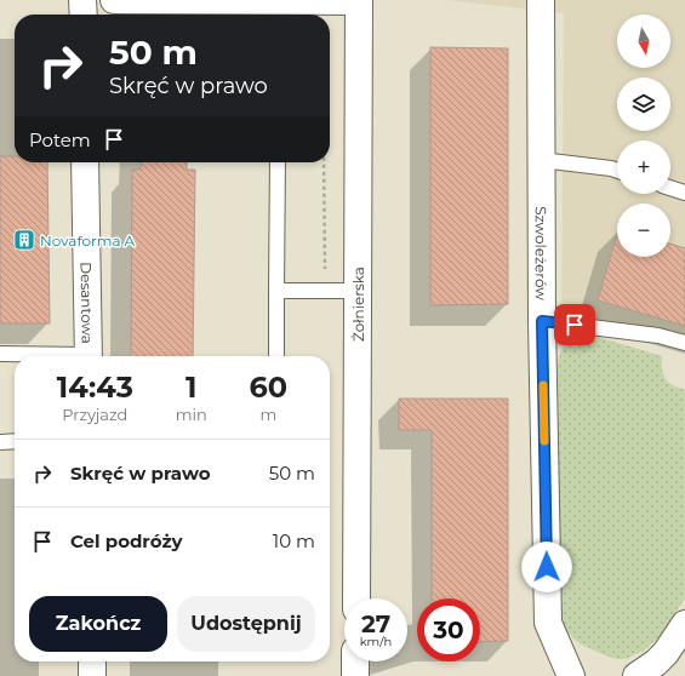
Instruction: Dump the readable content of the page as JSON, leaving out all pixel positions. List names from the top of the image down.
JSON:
{
  "streets": {
    "street": ["Szwoleżerów", "Desantowa", "Żołnierska"]
  },
  "places": {
    "building": ["Novaforma A"]
  },
  "north": "bottom",
  "page": {
    "map_buttons": ["+", "−"],
    "turn": ["50 m", "Skręć w prawo"],
    "then": "Potem",
    "eta": [
      "14:43",
      "Przyjazd",
      "1",
      "min",
      "60",
      "m"
    ],
    "list": [
      {
        "name": "Skręć w prawo",
        "value": "50 m"
      },
      {
        "name": "Cel podróży",
        "value": "10 m"
      }
    ],
    "buttons": ["Zakończ", "Udostępnij"],
    "speed": "27 km/h",
    "limit": "30"
  }
}
